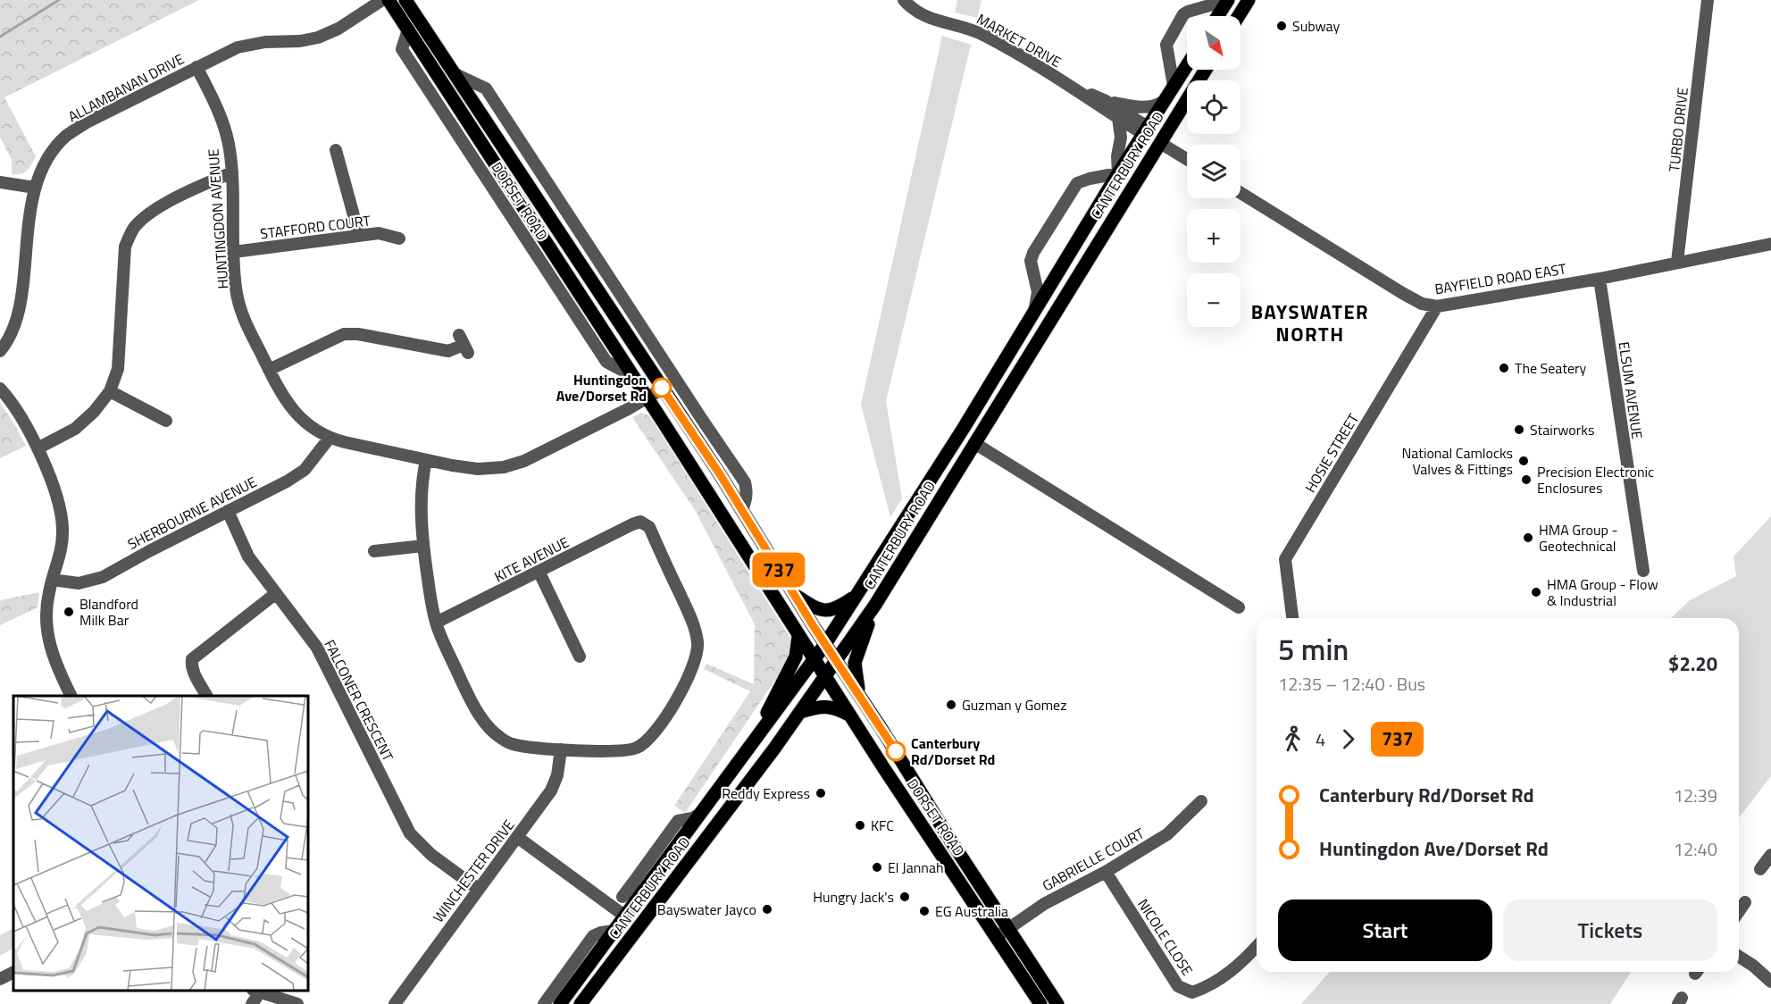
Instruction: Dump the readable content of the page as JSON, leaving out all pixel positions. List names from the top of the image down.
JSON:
{
  "streets": {
    "main road": ["CANTERBURY ROAD", "DORSET ROAD"],
    "street": [
      "MARKET DRIVE",
      "ALLAMBANAN DRIVE",
      "TURBO DRIVE",
      "HUNTINGDON AVENUE",
      "STAFFORD COURT",
      "BAYFIELD ROAD EAST",
      "ELSUM AVENUE",
      "HOSIE STREET",
      "SHERBOURNE AVENUE",
      "KITE AVENUE",
      "FALCONER CRESCENT",
      "GABRIELLE COURT",
      "WINCHESTER DRIVE",
      "NICOLE CLOSE"
    ]
  },
  "crossings": [
    ["MARKET DRIVE", "CANTERBURY ROAD"],
    ["ALLAMBANAN DRIVE", "HUNTINGDON AVENUE"],
    ["TURBO DRIVE", "BAYFIELD ROAD EAST"],
    ["CANTERBURY ROAD", "DORSET ROAD"],
    ["DORSET ROAD", "HUNTINGDON AVENUE"],
    ["DORSET ROAD", "GABRIELLE COURT"],
    ["HUNTINGDON AVENUE", "STAFFORD COURT"],
    ["HUNTINGDON AVENUE", "SHERBOURNE AVENUE"],
    ["BAYFIELD ROAD EAST", "ELSUM AVENUE"],
    ["BAYFIELD ROAD EAST", "HOSIE STREET"],
    ["SHERBOURNE AVENUE", "FALCONER CRESCENT"],
    ["KITE AVENUE", "WINCHESTER DRIVE"],
    ["FALCONER CRESCENT", "WINCHESTER DRIVE"],
    ["GABRIELLE COURT", "NICOLE CLOSE"]
  ],
  "districts": ["BAYSWATER NORTH"],
  "places": [
    "Subway",
    "The Seatery",
    "Huntingdon Ave/Dorset Rd",
    "Stairworks",
    "National Camlocks Valves & Fittings",
    "Precision Electronic Enclosures",
    "HMA Group - Geotechnical",
    "HMA Group - Flow & Industrial",
    "Blandford Milk Bar",
    "Guzman y Gomez",
    "Canterbury Rd/Dorset Rd",
    "Reddy Express",
    "KFC",
    "El Jannah",
    "Hungry Jack's",
    "Bayswater Jayco",
    "EG Australia"
  ],
  "lines": ["bus line 737"],
  "north": "bottom right",
  "page": {
    "on_map": "737",
    "map_buttons": ["+", "−"],
    "heading": ["5 min", "12:35 – 12:40 · Bus", "$2.20"],
    "legs": ["4", "737"],
    "list": [
      {
        "name": "Canterbury Rd/Dorset Rd",
        "value": "12:39"
      },
      {
        "name": "Huntingdon Ave/Dorset Rd",
        "value": "12:40"
      }
    ],
    "buttons": ["Start", "Tickets"]
  }
}
